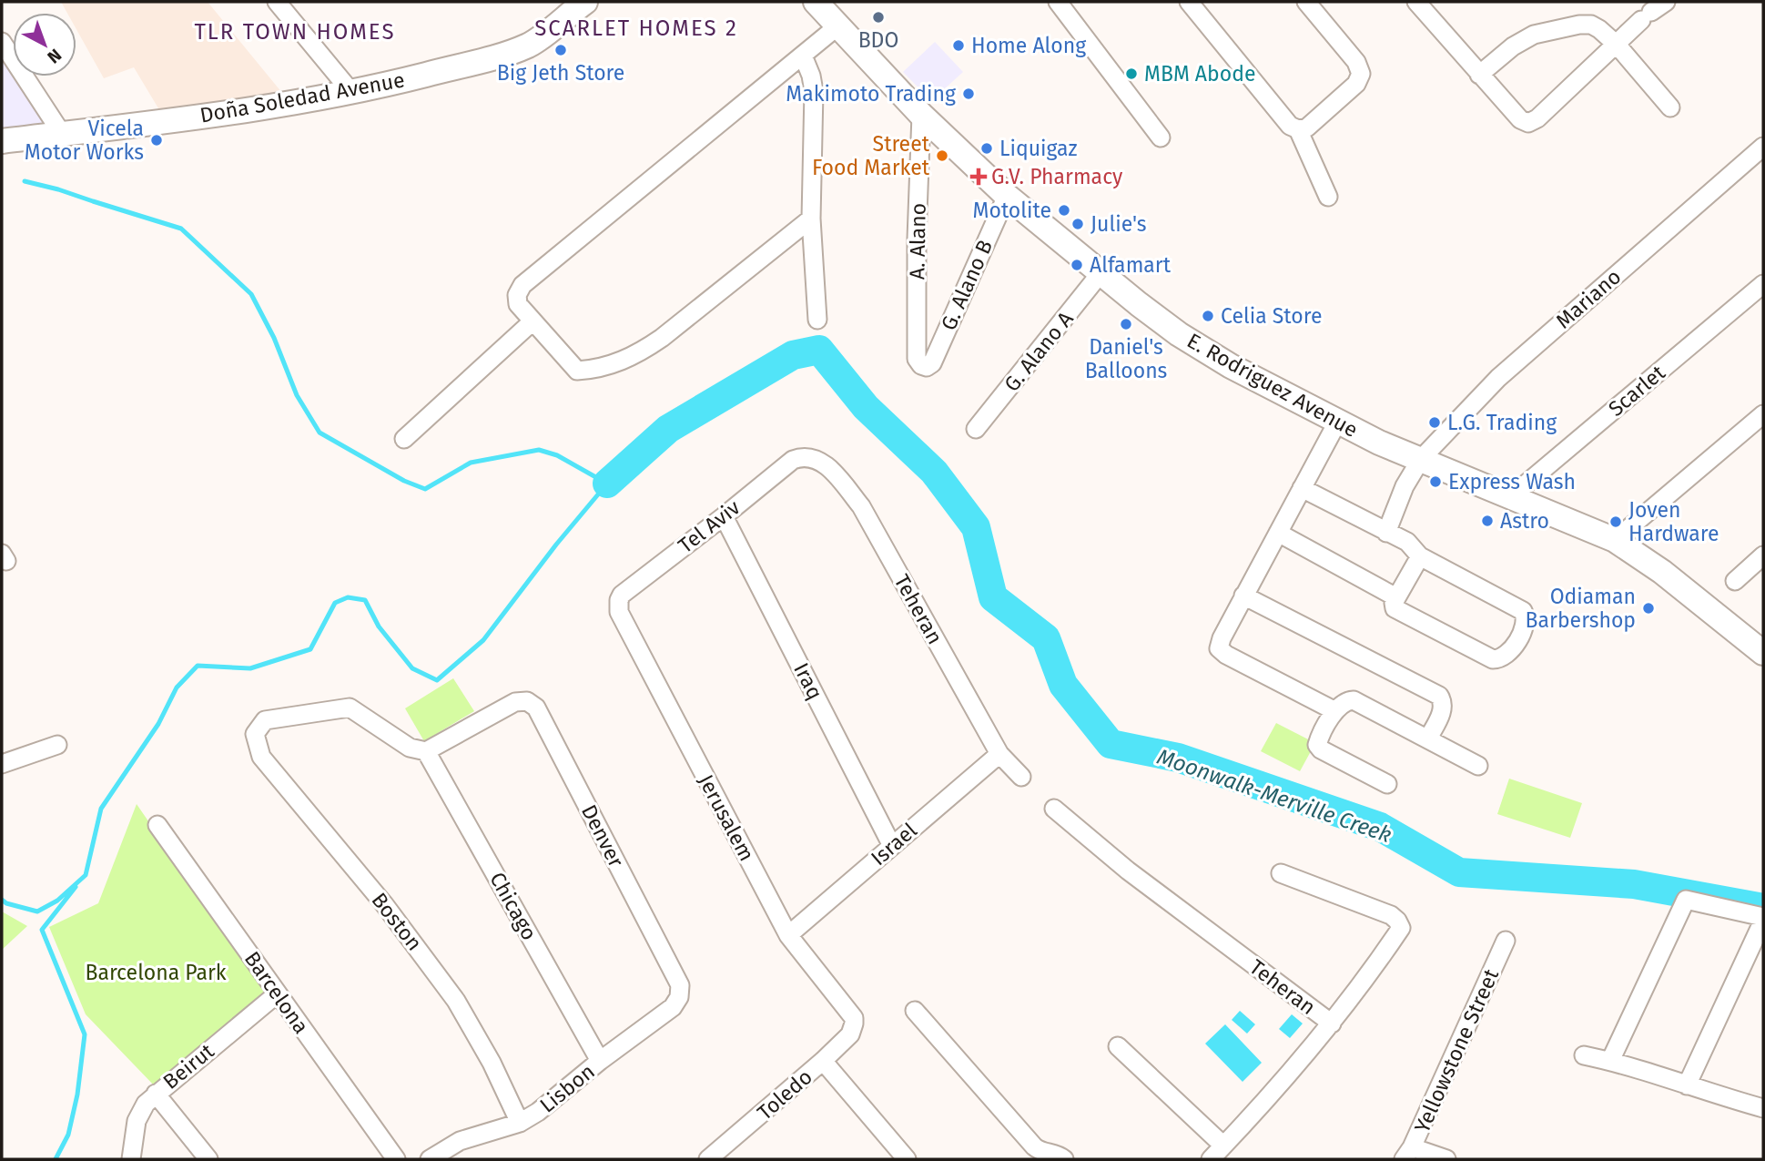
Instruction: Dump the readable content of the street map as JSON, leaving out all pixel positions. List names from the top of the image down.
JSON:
{
  "streets": {
    "main road": ["Doña Soledad Avenue", "E. Rodriguez Avenue"],
    "street": [
      "A. Alano",
      "G. Alano B",
      "Mariano",
      "G. Alano A",
      "Scarlet",
      "Tel Aviv",
      "Teheran",
      "Iraq",
      "Jerusalem",
      "Denver",
      "Israel",
      "Chicago",
      "Boston",
      "Barcelona",
      "Yellowstone Street",
      "Beirut",
      "Lisbon",
      "Toledo"
    ]
  },
  "crossings": [
    ["A. Alano", "G. Alano B"],
    ["A. Alano", "E. Rodriguez Avenue"],
    ["G. Alano B", "E. Rodriguez Avenue"],
    ["Mariano", "E. Rodriguez Avenue"],
    ["G. Alano A", "E. Rodriguez Avenue"],
    ["E. Rodriguez Avenue", "Scarlet"],
    ["Tel Aviv", "Teheran"],
    ["Tel Aviv", "Iraq"],
    ["Tel Aviv", "Jerusalem"],
    ["Teheran", "Israel"],
    ["Iraq", "Israel"],
    ["Jerusalem", "Israel"],
    ["Jerusalem", "Toledo"],
    ["Denver", "Chicago"],
    ["Denver", "Boston"],
    ["Denver", "Lisbon"],
    ["Chicago", "Boston"],
    ["Chicago", "Lisbon"],
    ["Boston", "Lisbon"],
    ["Barcelona", "Beirut"]
  ],
  "districts": ["SCARLET HOMES 2", "TLR TOWN HOMES"],
  "water": ["Moonwalk-Merville Creek"],
  "parks": ["Barcelona Park"],
  "places": {
    "other": [
      "BDO",
      "Home Along",
      "Big Jeth Store",
      "MBM Abode",
      "Makimoto Trading",
      "Vicela Motor Works",
      "Liquigaz",
      "Street Food Market",
      "Motolite",
      "Julie's",
      "Alfamart",
      "Celia Store",
      "Daniel's Balloons",
      "L.G. Trading",
      "Express Wash",
      "Astro",
      "Joven Hardware",
      "Odiaman Barbershop"
    ],
    "health": ["G.V. Pharmacy"]
  },
  "north": "bottom right"
}
